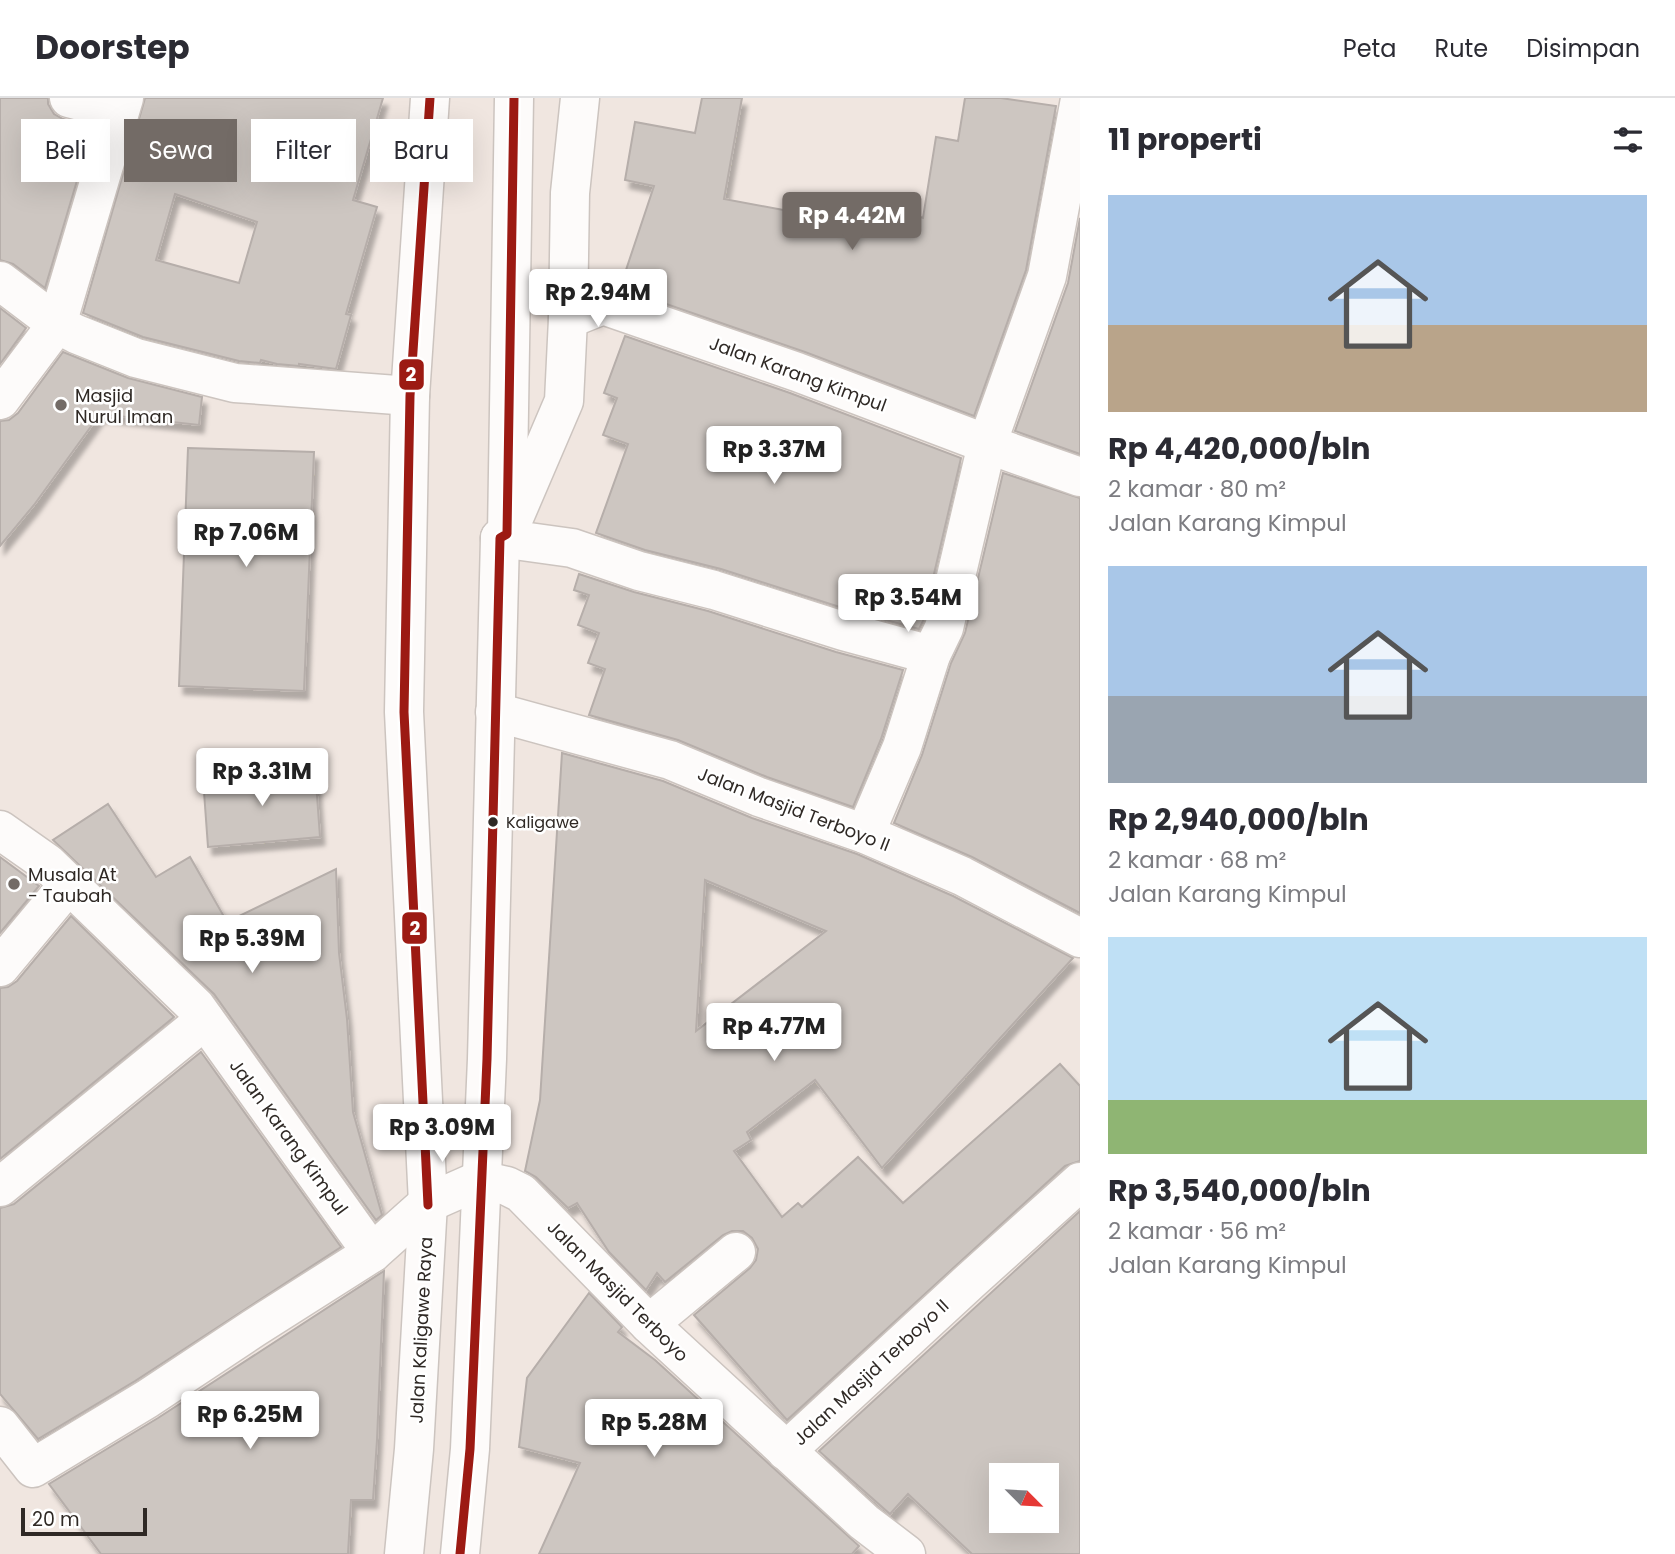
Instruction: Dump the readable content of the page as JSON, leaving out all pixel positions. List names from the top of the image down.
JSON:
{
  "streets": {
    "main road": [
      "Jalan Karang Kimpul",
      "Jalan Masjid Terboyo II",
      "Jalan Masjid Terboyo",
      "Jalan Kaligawe Raya"
    ]
  },
  "crossings": [
    ["Jalan Masjid Terboyo II", "Jalan Masjid Terboyo"]
  ],
  "places": ["Masjid Nurul Iman", "Kaligawe", "Musala At - Taubah"],
  "lines": ["transit line 2"],
  "scale_bar": "20 m",
  "north": "bottom right",
  "page": {
    "header": "Doorstep",
    "nav": ["Peta", "Rute", "Disimpan"],
    "heading": "11 properti",
    "chip": [
      "Beli",
      "Sewa",
      "Filter",
      "Baru"
    ],
    "list": [
      {
        "name": "Rp 4,420,000/bln",
        "note": "2 kamar · 80 m² · Jalan Karang Kimpul"
      },
      {
        "name": "Rp 2,940,000/bln",
        "note": "2 kamar · 68 m² · Jalan Karang Kimpul"
      },
      {
        "name": "Rp 3,540,000/bln",
        "note": "2 kamar · 56 m² · Jalan Karang Kimpul"
      }
    ],
    "price": [
      "Rp 4.42M",
      "Rp 2.94M",
      "Rp 3.37M",
      "Rp 7.06M",
      "Rp 3.54M",
      "Rp 3.31M",
      "Rp 5.39M",
      "Rp 4.77M",
      "Rp 3.09M",
      "Rp 6.25M",
      "Rp 5.28M"
    ],
    "scale": "20 m"
  }
}
